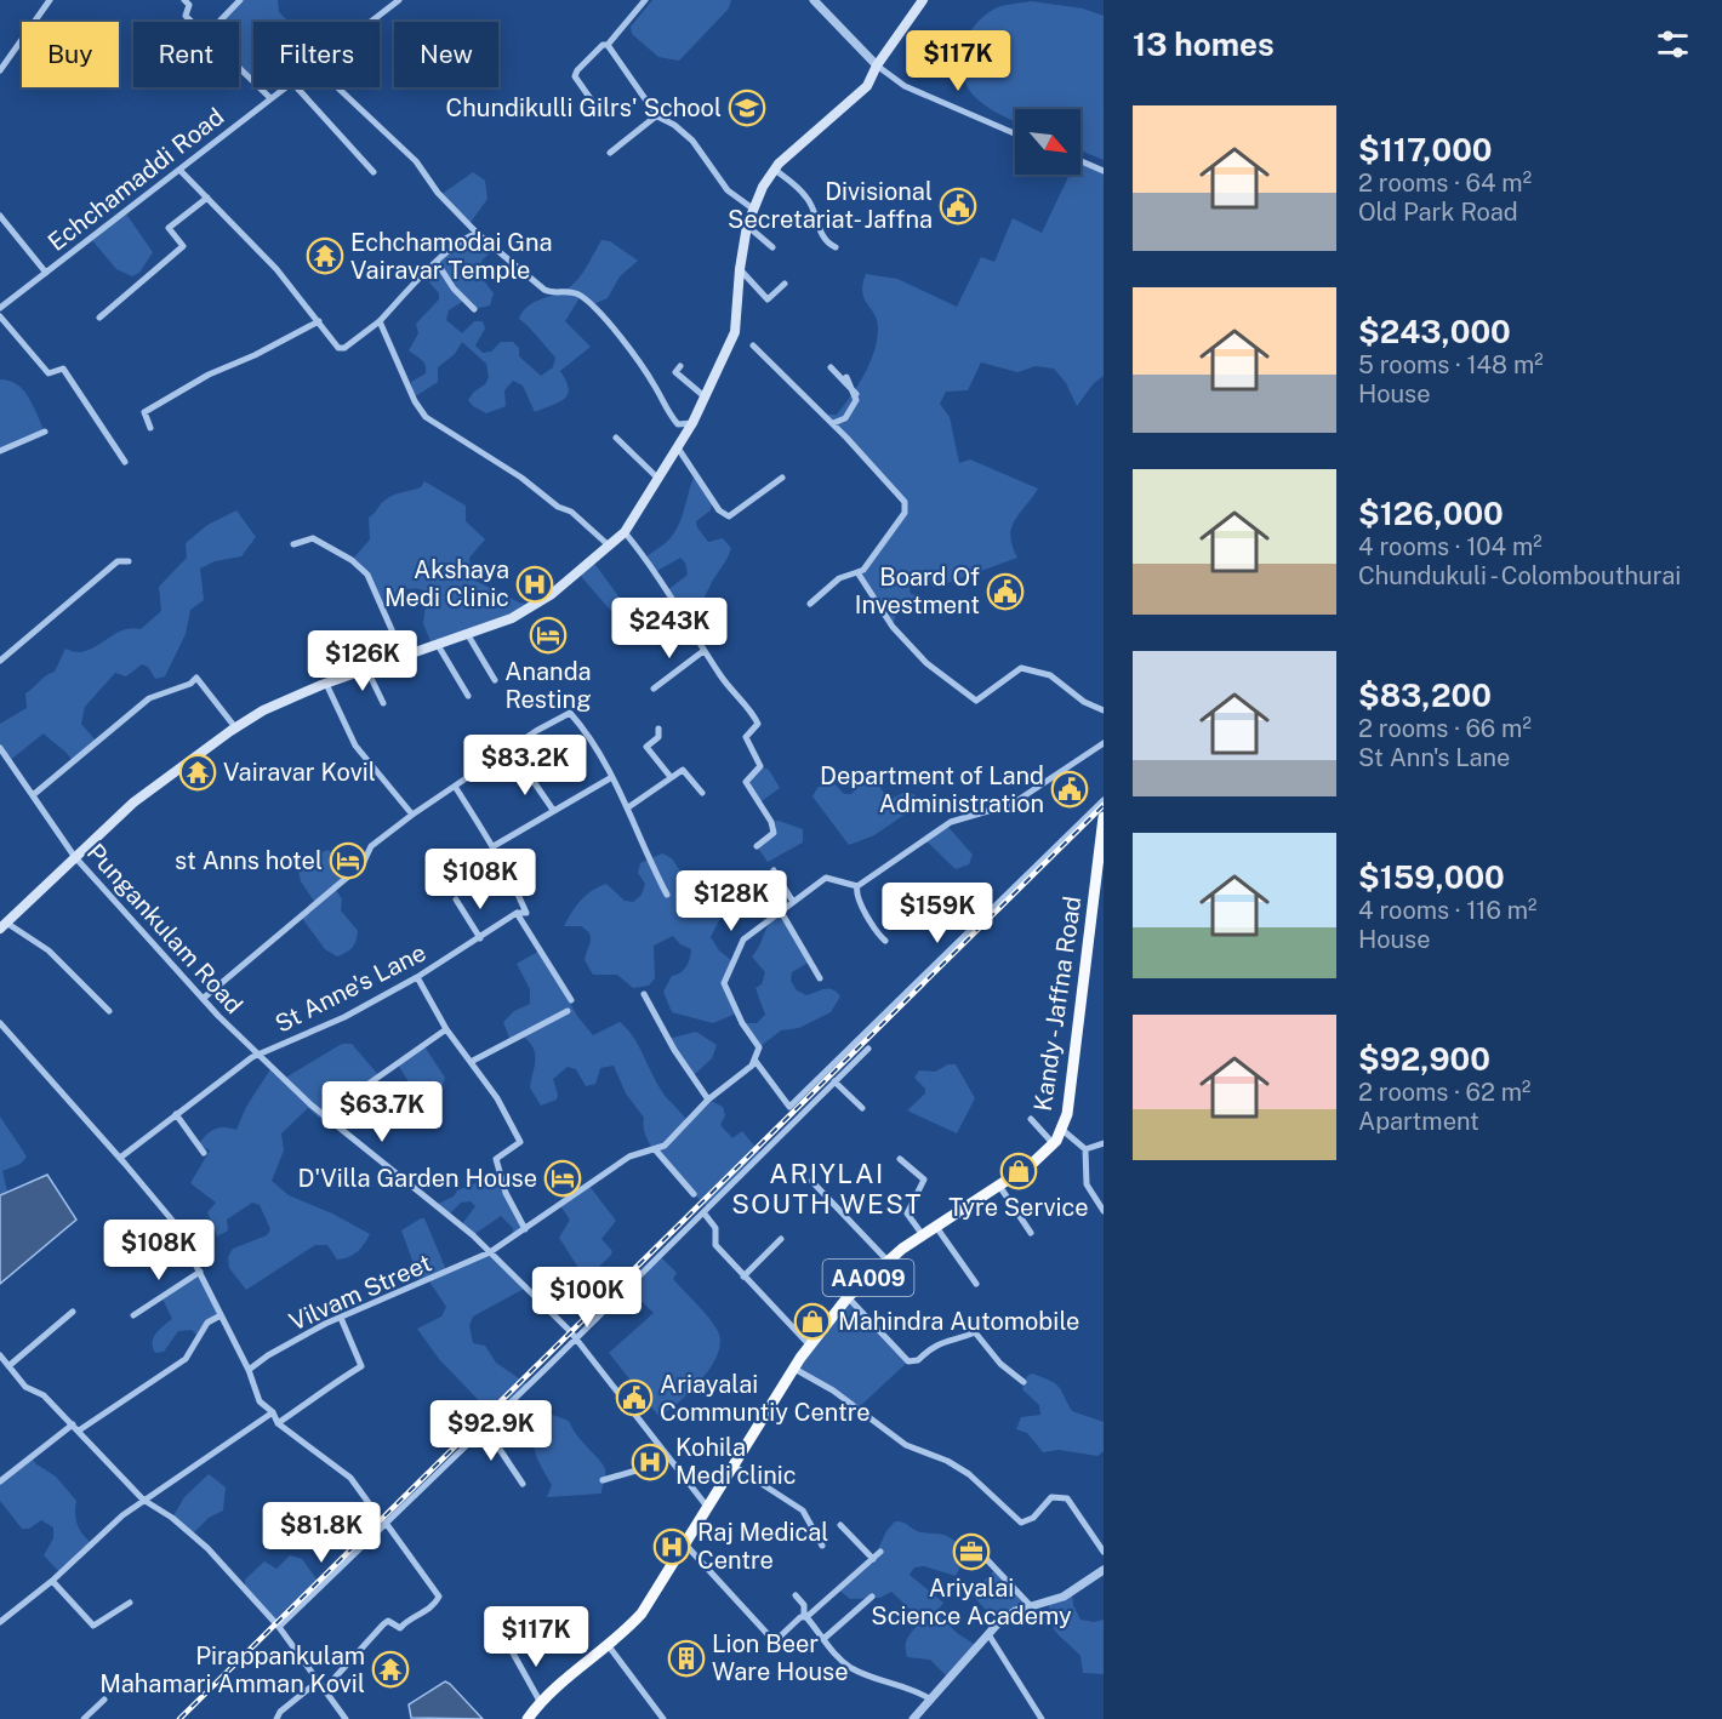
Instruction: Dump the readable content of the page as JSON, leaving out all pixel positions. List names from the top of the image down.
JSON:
{
  "streets": {
    "highway": ["Kandy - Jaffna Road", "AA009"],
    "street": [
      "Echchamaddi Road",
      "Pungankulam Road",
      "St Anne's Lane",
      "Vilvam Street"
    ]
  },
  "crossings": [
    ["Pungankulam Road", "St Anne's Lane"],
    ["Pungankulam Road", "Vilvam Street"]
  ],
  "districts": ["ARIYLAI SOUTH WEST"],
  "places": {
    "school or university": ["Chundikulli Gilrs' School"],
    "public building": [
      "Divisional Secretariat- Jaffna",
      "Board Of Investment",
      "Department of Land Administration",
      "Ariayalai Communtiy Centre"
    ],
    "temple": ["Echchamodai Gna Vairavar Temple", "Vairavar Kovil", "Pirappankulam Mahamari Amman Kovil"],
    "hospital": ["Akshaya Medi Clinic", "Kohila Medi clinic", "Raj Medical Centre"],
    "hotel": ["Ananda Resting", "st Anns hotel", "D'Villa Garden House"],
    "shop": ["Tyre Service", "Mahindra Automobile"],
    "office": ["Ariyalai Science Academy"],
    "building": ["Lion Beer Ware House"]
  },
  "north": "bottom right",
  "page": {
    "heading": "13 homes",
    "chip": [
      "Buy",
      "Rent",
      "Filters",
      "New"
    ],
    "price": [
      "$117K",
      "$243K",
      "$126K",
      "$83.2K",
      "$108K",
      "$128K",
      "$159K",
      "$63.7K",
      "$108K",
      "$100K",
      "$92.9K",
      "$81.8K",
      "$117K"
    ],
    "list": [
      {
        "name": "$117,000",
        "note": "2 rooms · 64 m² · Old Park Road"
      },
      {
        "name": "$243,000",
        "note": "5 rooms · 148 m² · House"
      },
      {
        "name": "$126,000",
        "note": "4 rooms · 104 m² · Chundukuli - Colombouthurai"
      },
      {
        "name": "$83,200",
        "note": "2 rooms · 66 m² · St Ann's Lane"
      },
      {
        "name": "$159,000",
        "note": "4 rooms · 116 m² · House"
      },
      {
        "name": "$92,900",
        "note": "2 rooms · 62 m² · Apartment"
      }
    ]
  }
}
